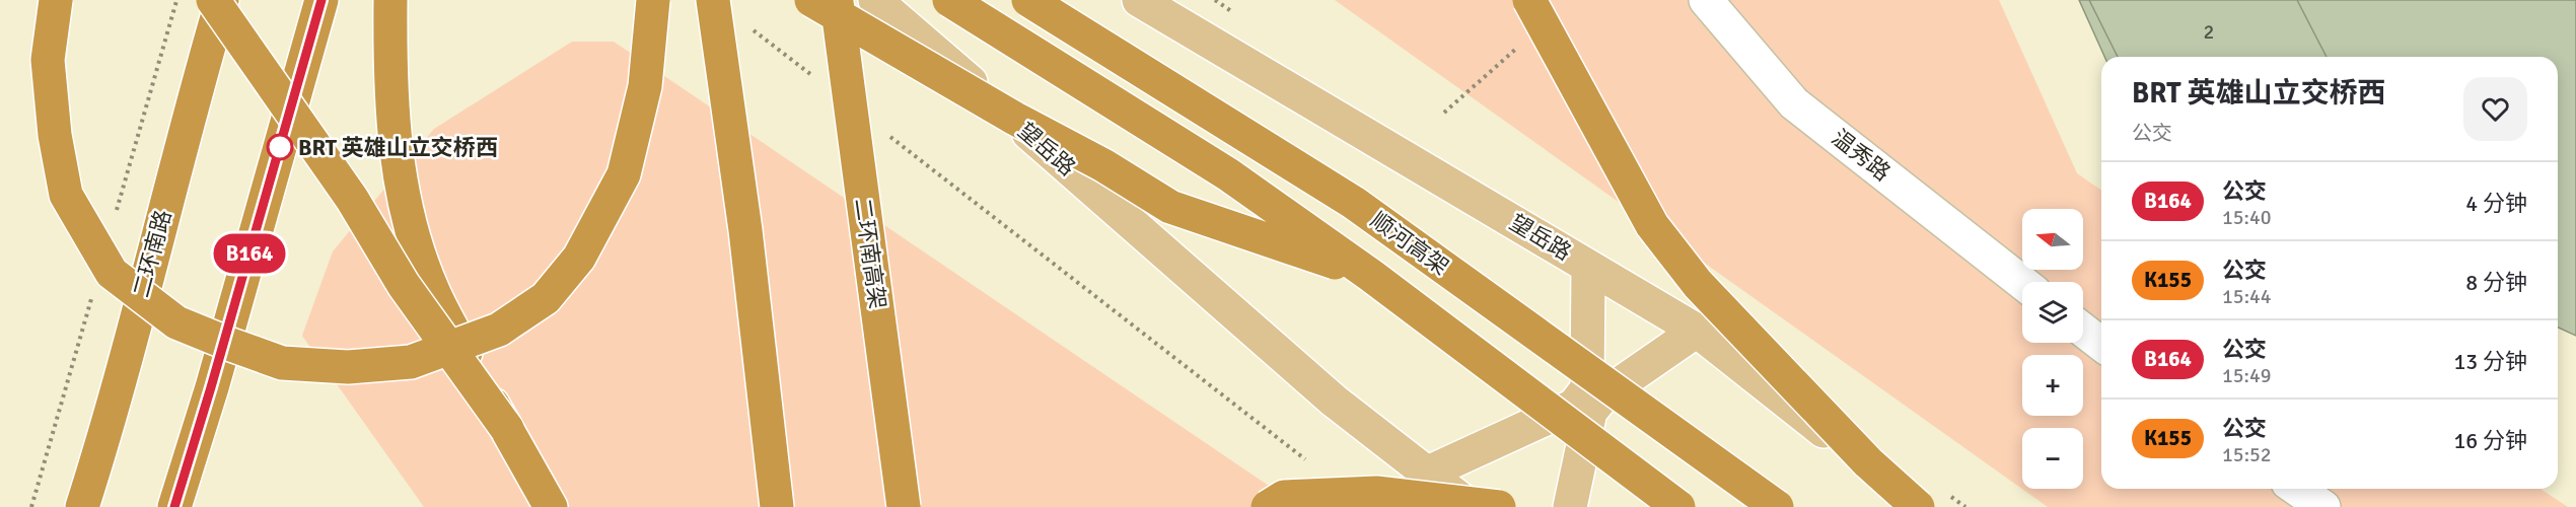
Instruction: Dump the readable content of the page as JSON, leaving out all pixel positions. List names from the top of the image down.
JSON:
{
  "streets": {
    "highway": ["顺河高架", "二环南路", "二环南高架"],
    "main road": ["望岳路"],
    "street": ["温秀路"]
  },
  "places": ["BRT 英雄山立交桥西"],
  "lines": ["bus line B164"],
  "house_numbers": ["2"],
  "north": "left",
  "page": {
    "on_map": "B164",
    "heading": ["BRT 英雄山立交桥西", "公交"],
    "list": [
      {
        "mark": "B164",
        "name": "公交",
        "note": "15:40",
        "value": "4 分钟"
      },
      {
        "mark": "K155",
        "name": "公交",
        "note": "15:44",
        "value": "8 分钟"
      },
      {
        "mark": "B164",
        "name": "公交",
        "note": "15:49",
        "value": "13 分钟"
      },
      {
        "mark": "K155",
        "name": "公交",
        "note": "15:52",
        "value": "16 分钟"
      }
    ],
    "map_buttons": ["+", "−"]
  }
}
